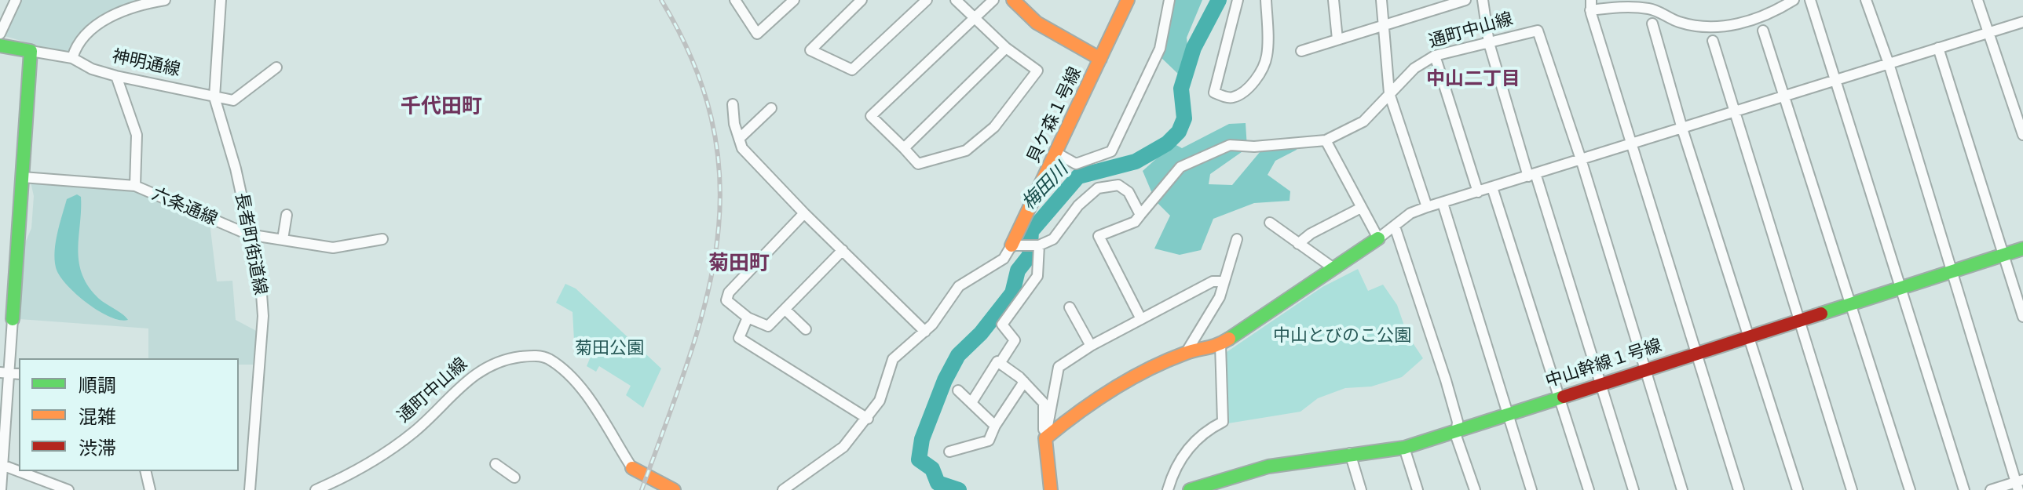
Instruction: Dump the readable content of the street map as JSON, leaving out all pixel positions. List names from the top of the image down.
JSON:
{
  "streets": {
    "street": [
      "通町中山線",
      "神明通線",
      "貝ケ森１号線",
      "六条通線",
      "長者町街道線",
      "中山幹線１号線"
    ]
  },
  "crossings": [
    ["神明通線", "長者町街道線"],
    ["六条通線", "長者町街道線"]
  ],
  "districts": ["中山二丁目", "千代田町", "菊田町"],
  "water": ["梅田川"],
  "parks": ["中山とびのこ公園", "菊田公園"],
  "legend": ["順調", "混雑", "渋滞"]
}
